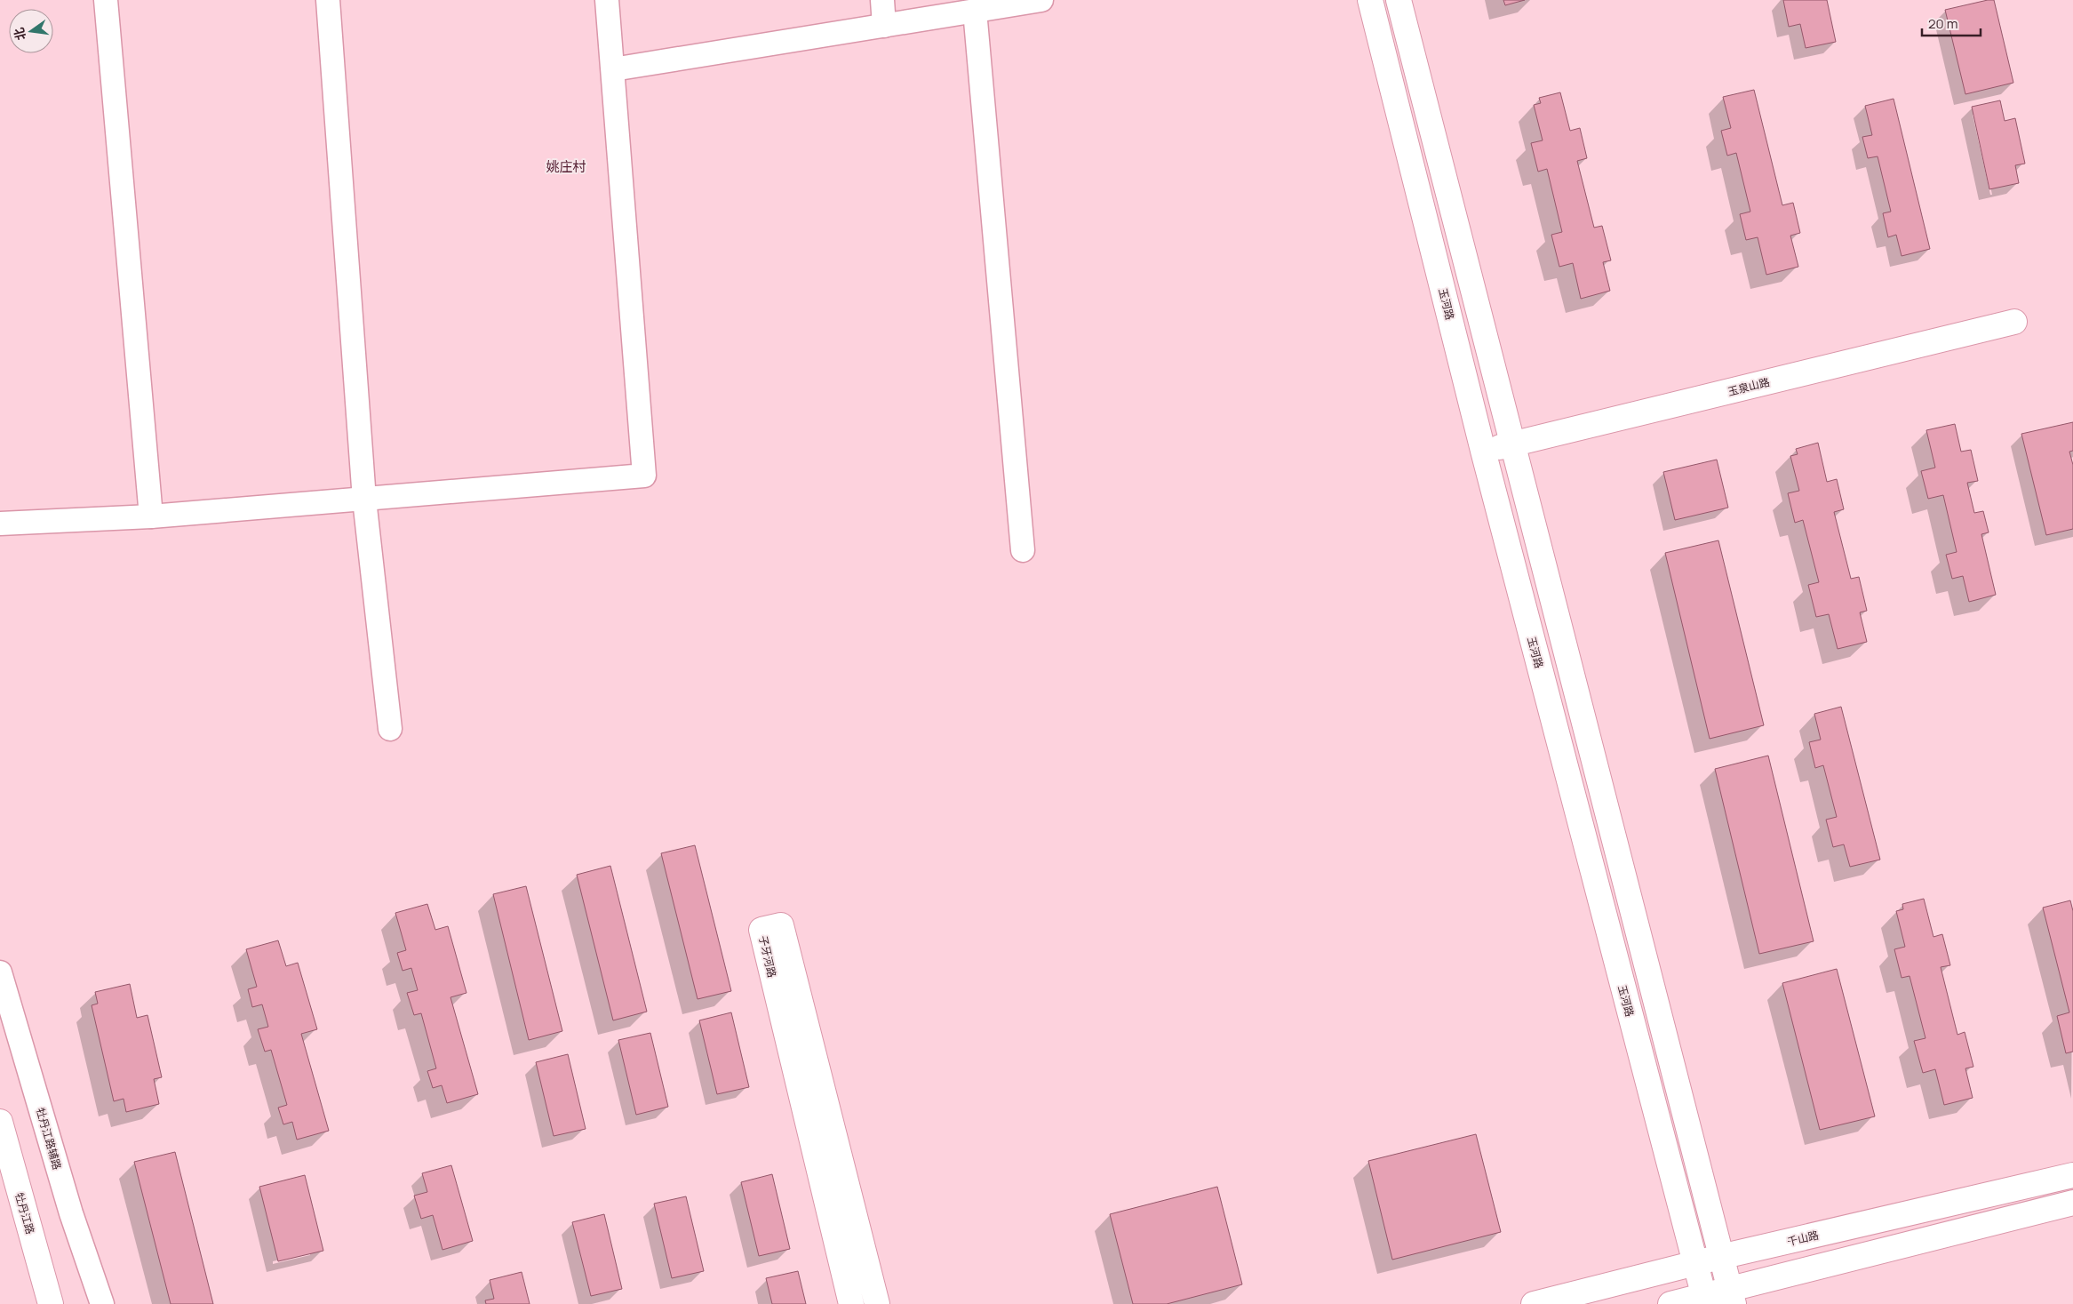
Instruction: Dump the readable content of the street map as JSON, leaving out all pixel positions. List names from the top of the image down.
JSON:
{
  "streets": {
    "street": [
      "玉河路",
      "玉泉山路",
      "子牙河路",
      "牡丹江路辅路",
      "牡丹江路",
      "千山路"
    ]
  },
  "crossings": [
    ["玉河路", "玉泉山路"],
    ["玉河路", "千山路"]
  ],
  "districts": ["姚庄村"],
  "scale_bar": "20 m",
  "north": "left"
}
